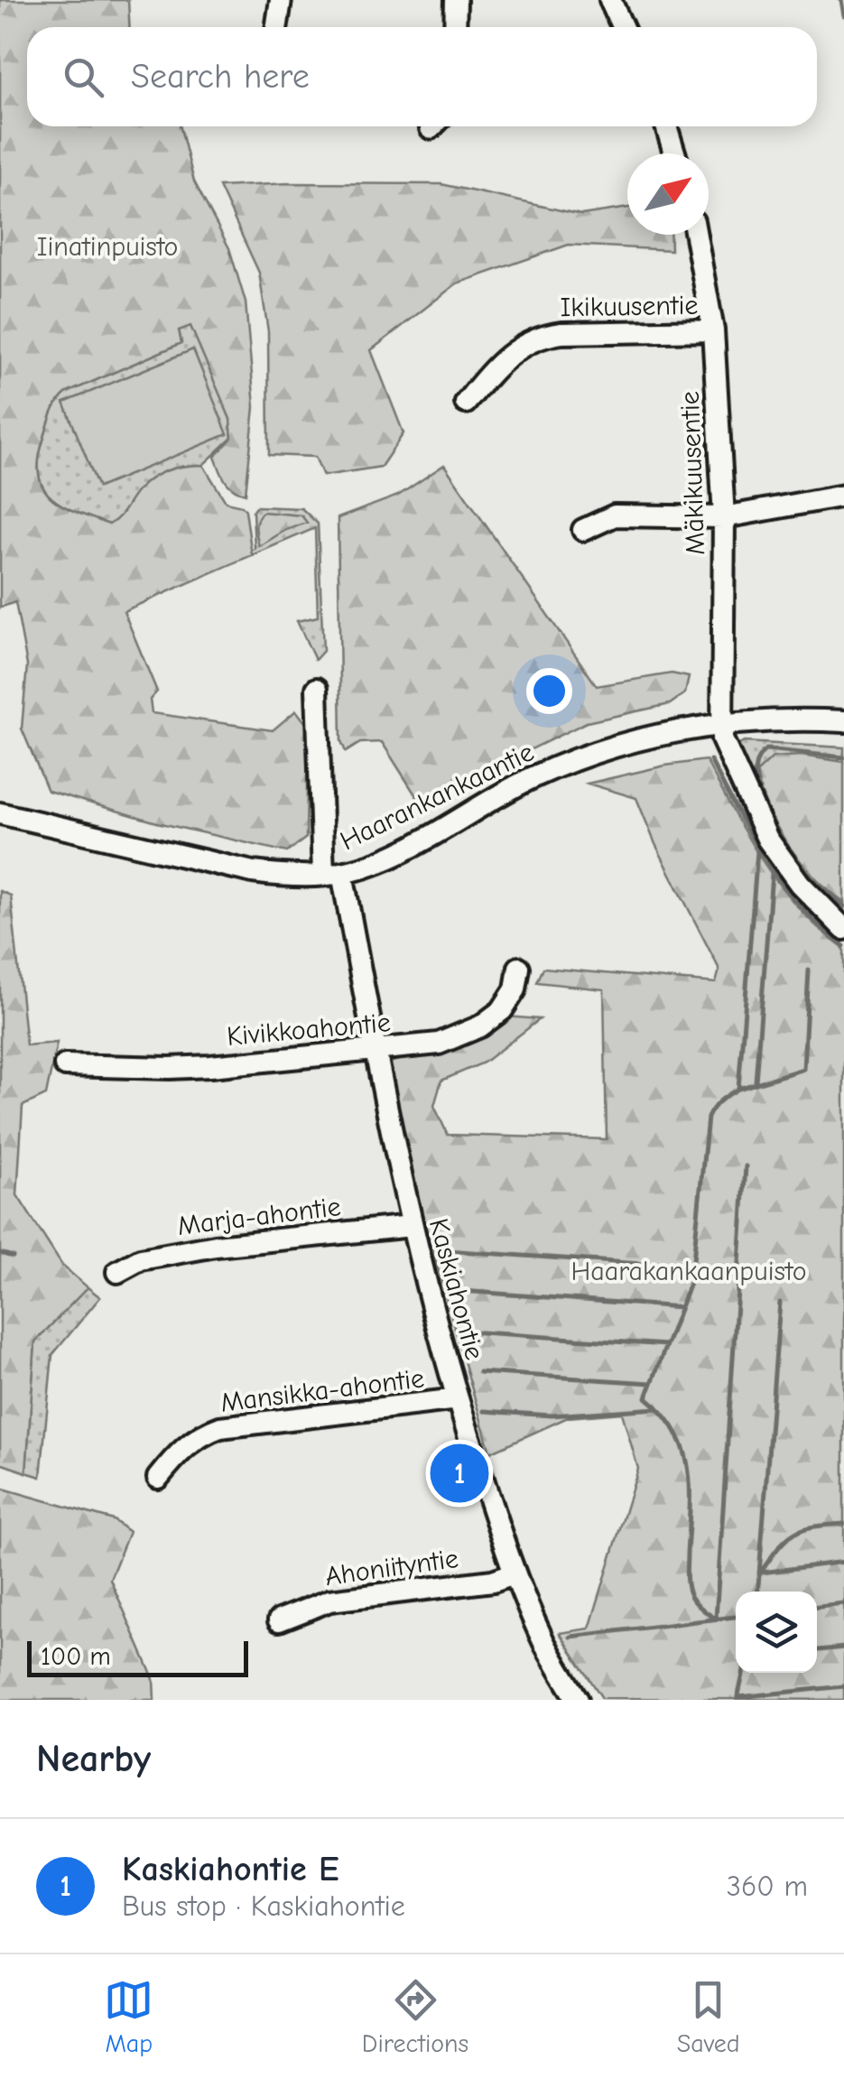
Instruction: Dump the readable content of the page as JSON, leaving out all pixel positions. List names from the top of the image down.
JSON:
{
  "streets": {
    "street": [
      "Ikikuusentie",
      "Mäkikuusentie",
      "Haarankankaantie",
      "Kivikkoahontie",
      "Marja-ahontie",
      "Kaskiahontie",
      "Mansikka-ahontie",
      "Ahoniityntie"
    ]
  },
  "crossings": [
    ["Ikikuusentie", "Mäkikuusentie"],
    ["Mäkikuusentie", "Haarankankaantie"],
    ["Haarankankaantie", "Kaskiahontie"],
    ["Kivikkoahontie", "Kaskiahontie"],
    ["Marja-ahontie", "Kaskiahontie"],
    ["Kaskiahontie", "Mansikka-ahontie"],
    ["Kaskiahontie", "Ahoniityntie"]
  ],
  "parks": ["Iinatinpuisto", "Haarakankaanpuisto"],
  "scale_bar": "100 m",
  "north": "top right",
  "page": {
    "search": "Search here",
    "pins": "1",
    "scale": "100 m",
    "heading": "Nearby",
    "list": [
      {
        "mark": "1",
        "name": "Kaskiahontie E",
        "note": "Bus stop · Kaskiahontie",
        "value": "360 m"
      }
    ],
    "nav": ["Map", "Directions", "Saved"]
  }
}
